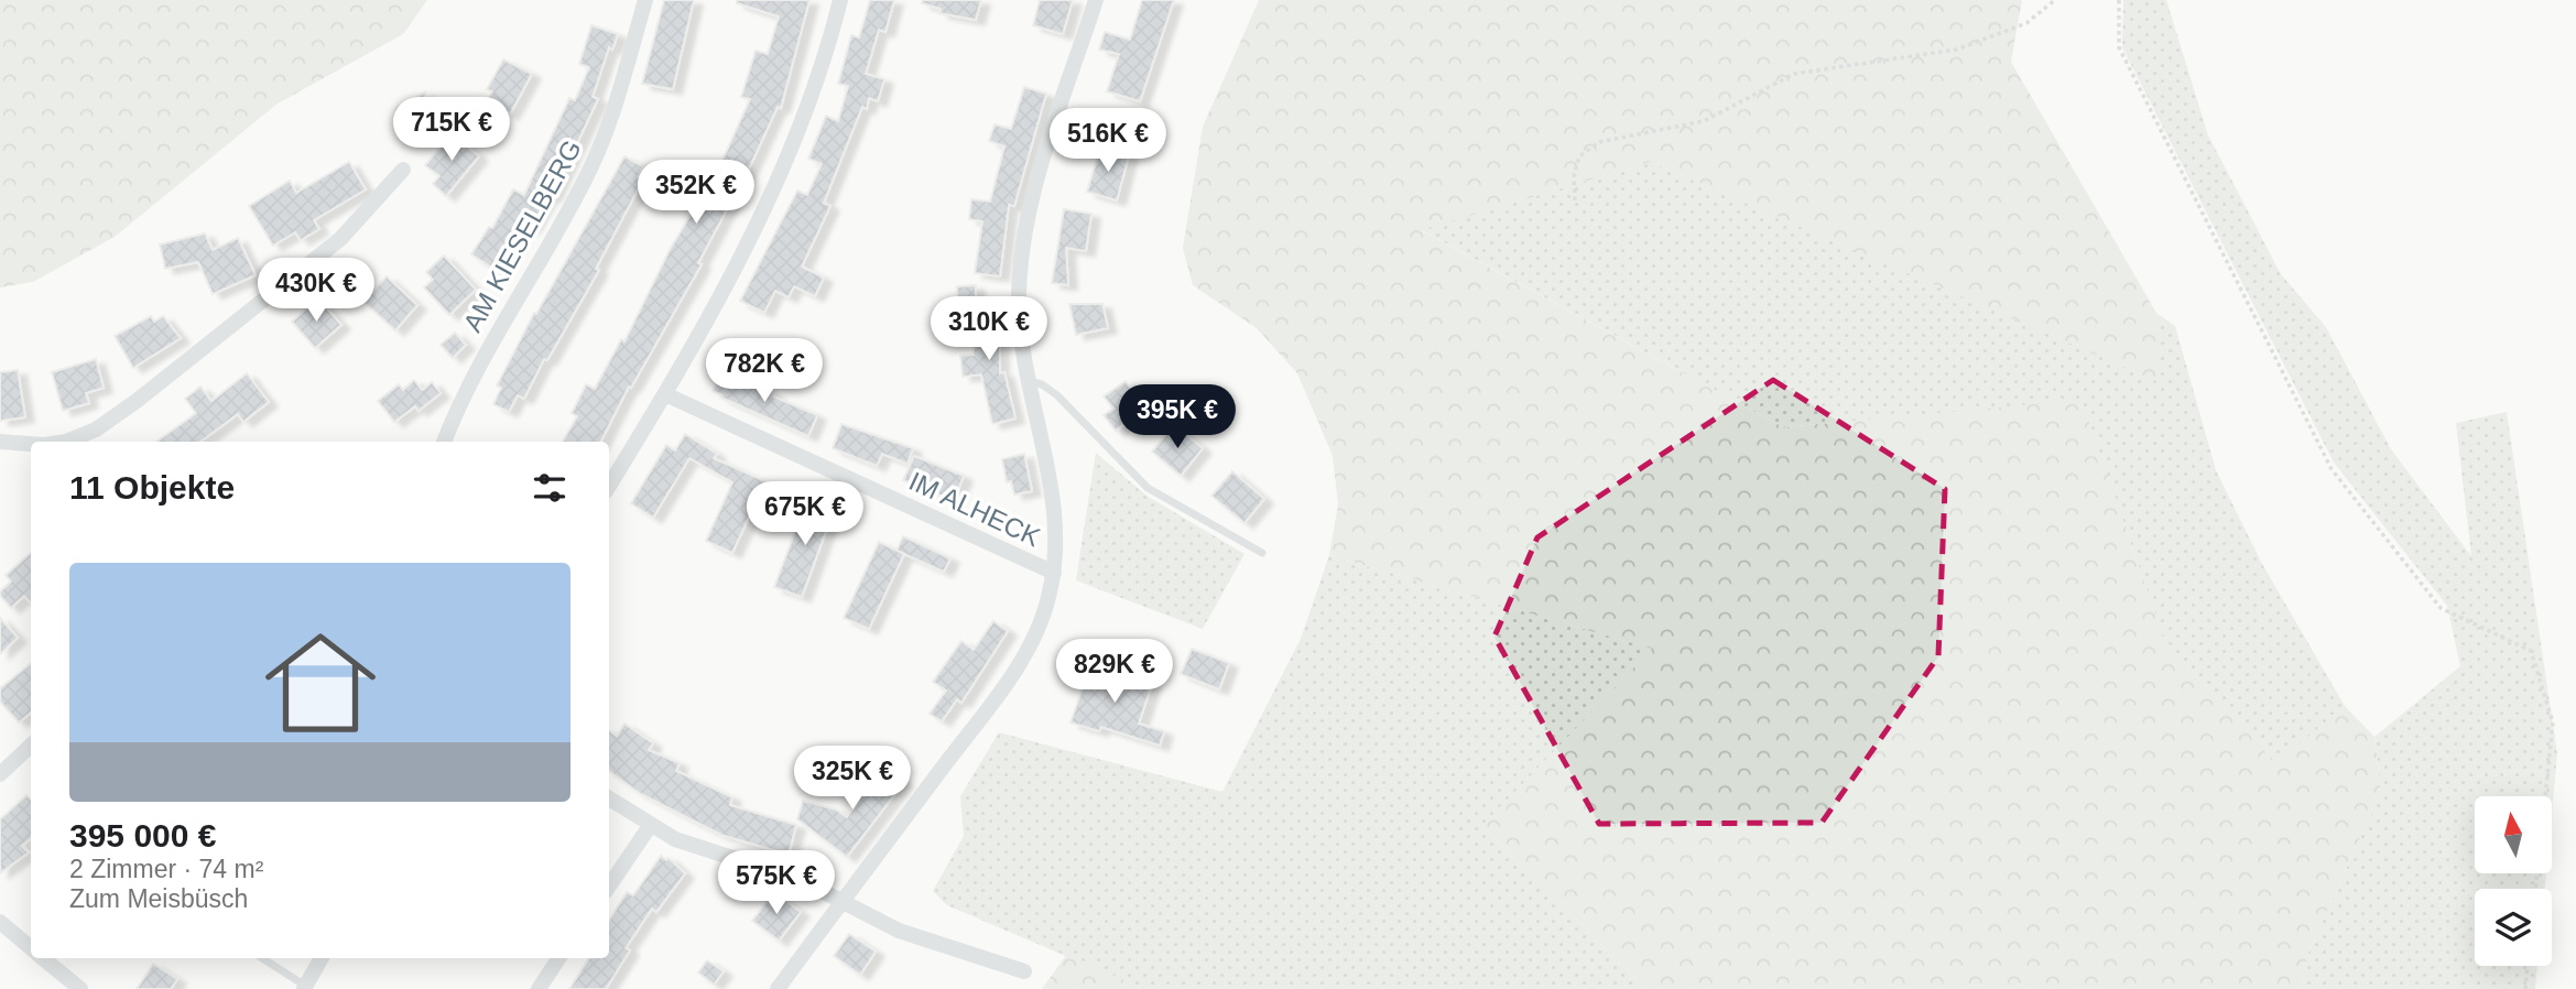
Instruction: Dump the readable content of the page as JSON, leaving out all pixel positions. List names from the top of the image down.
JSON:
{
  "streets": {
    "street": ["AM KIESELBERG", "IM ALHECK"]
  },
  "north": "top",
  "page": {
    "price": [
      "715K €",
      "516K €",
      "352K €",
      "430K €",
      "310K €",
      "782K €",
      "395K €",
      "675K €",
      "829K €",
      "325K €",
      "575K €"
    ],
    "heading": "11 Objekte",
    "list": [
      {
        "name": "395 000 €",
        "note": "2 Zimmer · 74 m² · Zum Meisbüsch"
      }
    ]
  }
}
